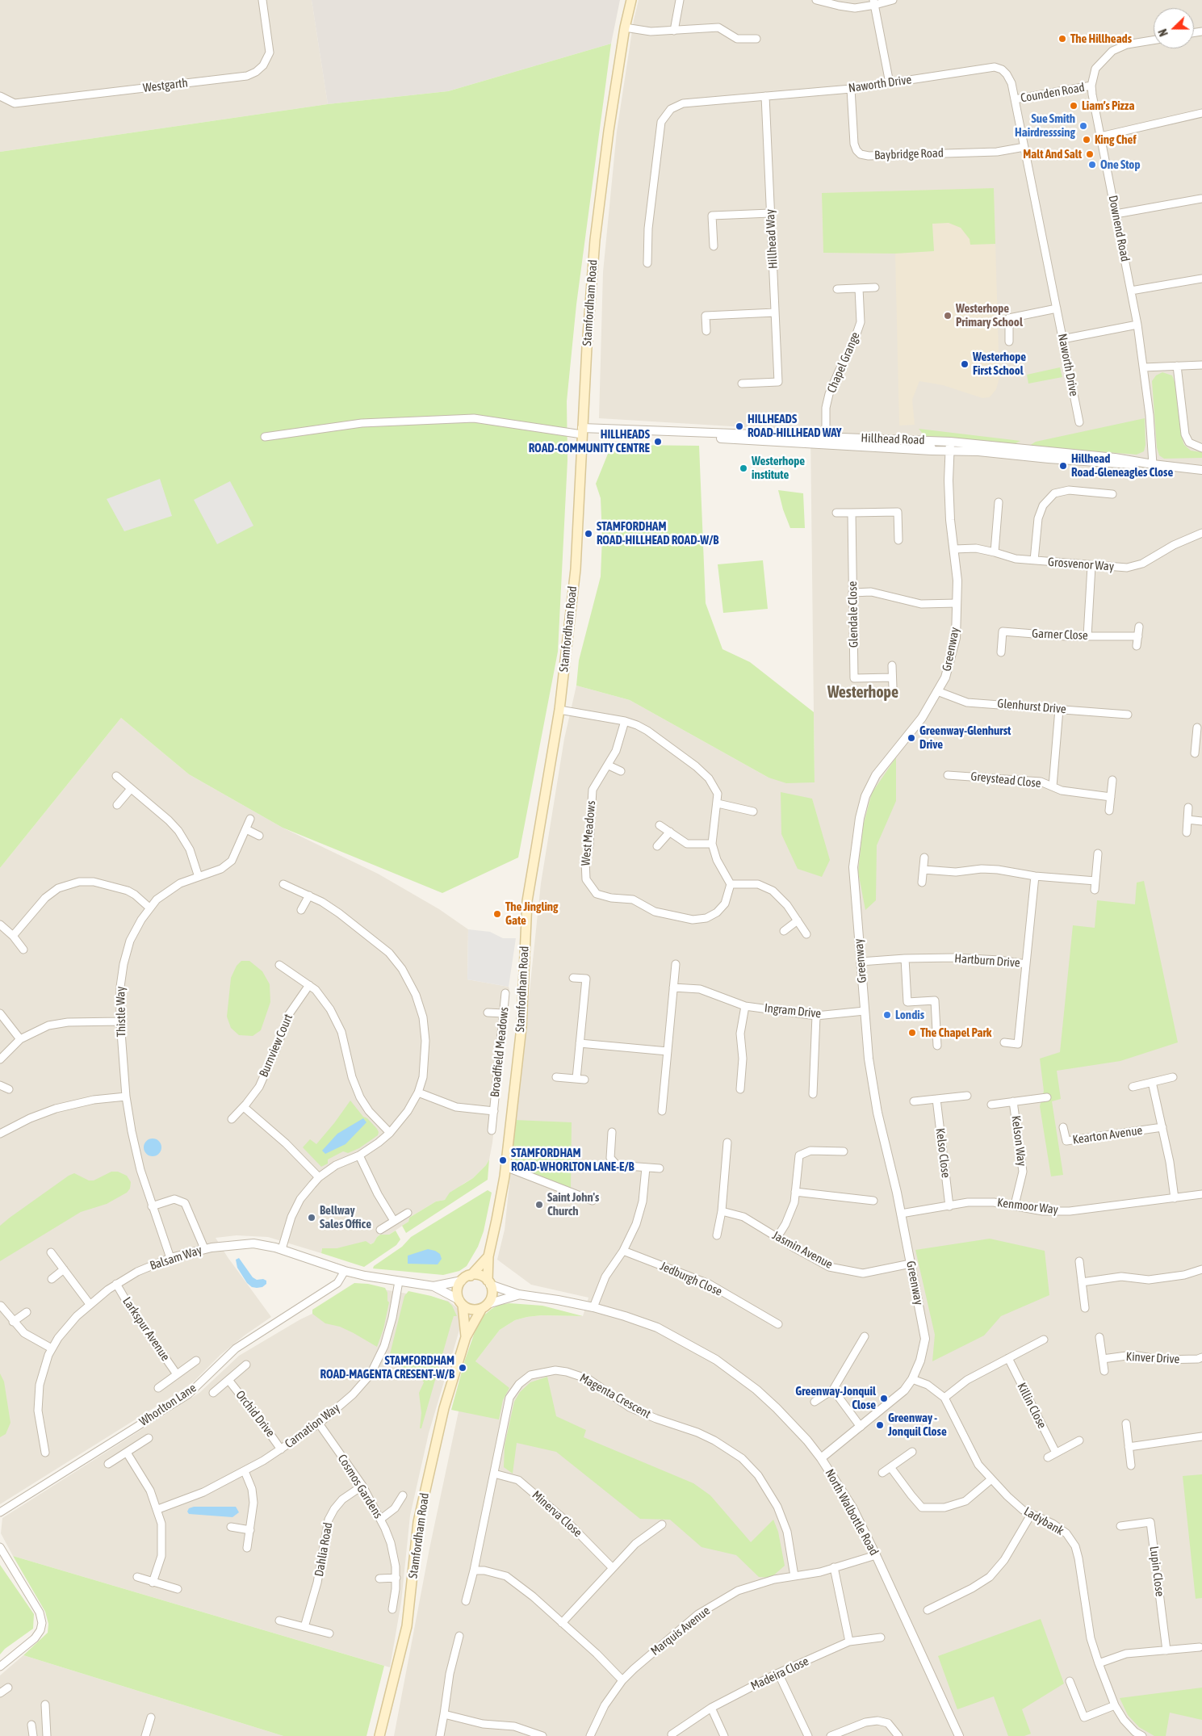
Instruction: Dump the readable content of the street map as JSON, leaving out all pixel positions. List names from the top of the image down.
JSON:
{
  "streets": {
    "main road": ["Stamfordham Road"],
    "street": [
      "Naworth Drive",
      "Westgarth",
      "Counden Road",
      "Baybridge Road",
      "Downend Road",
      "Hillhead Way",
      "Chapel Grange",
      "Hillhead Road",
      "Grosvenor Way",
      "Glendale Close",
      "Garner Close",
      "Greenway",
      "Glenhurst Drive",
      "Greystead Close",
      "West Meadows",
      "Hartburn Drive",
      "Ingram Drive",
      "Thistle Way",
      "Burnview Court",
      "Broadfield Meadows",
      "Kearton Avenue",
      "Kelson Way",
      "Kelso Close",
      "Kenmoor Way",
      "Jasmin Avenue",
      "Balsam Way",
      "Jedburgh Close",
      "Larkspur Avenue",
      "Kinver Drive",
      "Magenta Crescent",
      "Whorlton Lane",
      "Killin Close",
      "Orchid Drive",
      "Carnation Way",
      "Cosmos Gardens",
      "North Walbottle Road",
      "Minerva Close",
      "Ladybank",
      "Dahlia Road",
      "Lupin Close",
      "Marquis Avenue",
      "Madeira Close"
    ]
  },
  "crossings": [
    ["Naworth Drive", "Counden Road"],
    ["Naworth Drive", "Baybridge Road"],
    ["Naworth Drive", "Hillhead Way"],
    ["Counden Road", "Downend Road"],
    ["Downend Road", "Hillhead Road"],
    ["Stamfordham Road", "Hillhead Road"],
    ["Stamfordham Road", "Balsam Way"],
    ["Stamfordham Road", "North Walbottle Road"],
    ["Chapel Grange", "Hillhead Road"],
    ["Hillhead Road", "Greenway"],
    ["Grosvenor Way", "Greenway"],
    ["Greenway", "Glenhurst Drive"],
    ["Greenway", "Hartburn Drive"],
    ["Greenway", "Ingram Drive"],
    ["Greenway", "Kenmoor Way"],
    ["Greenway", "Jasmin Avenue"],
    ["Greenway", "North Walbottle Road"],
    ["Greenway", "Ladybank"],
    ["Thistle Way", "Balsam Way"],
    ["Kelson Way", "Kenmoor Way"],
    ["Kelso Close", "Kenmoor Way"],
    ["Balsam Way", "Larkspur Avenue"],
    ["Balsam Way", "Whorlton Lane"],
    ["Balsam Way", "Carnation Way"],
    ["Balsam Way", "North Walbottle Road"],
    ["Magenta Crescent", "Minerva Close"],
    ["Magenta Crescent", "Marquis Avenue"],
    ["Orchid Drive", "Carnation Way"],
    ["Carnation Way", "Cosmos Gardens"],
    ["Cosmos Gardens", "Dahlia Road"],
    ["North Walbottle Road", "Marquis Avenue"]
  ],
  "districts": ["Westerhope"],
  "places": [
    "The Hillheads",
    "Liam’s Pizza",
    "Sue Smith Hairdresssing",
    "King Chef",
    "Malt And Salt",
    "One Stop",
    "Westerhope Primary School",
    "Westerhope First School",
    "HILLHEADS ROAD-HILLHEAD WAY",
    "HILLHEADS ROAD-COMMUNITY CENTRE",
    "Hillhead Road-Gleneagles Close",
    "Westerhope institute",
    "STAMFORDHAM ROAD-HILLHEAD ROAD-W/B",
    "Greenway-Glenhurst Drive",
    "The Jingling Gate",
    "Londis",
    "The Chapel Park",
    "STAMFORDHAM ROAD-WHORLTON LANE-E/B",
    "Saint John's Church",
    "Bellway Sales Office",
    "STAMFORDHAM ROAD-MAGENTA CRESENT-W/B",
    "Greenway-Jonquil Close",
    "Greenway - Jonquil Close"
  ],
  "north": "left"
}
